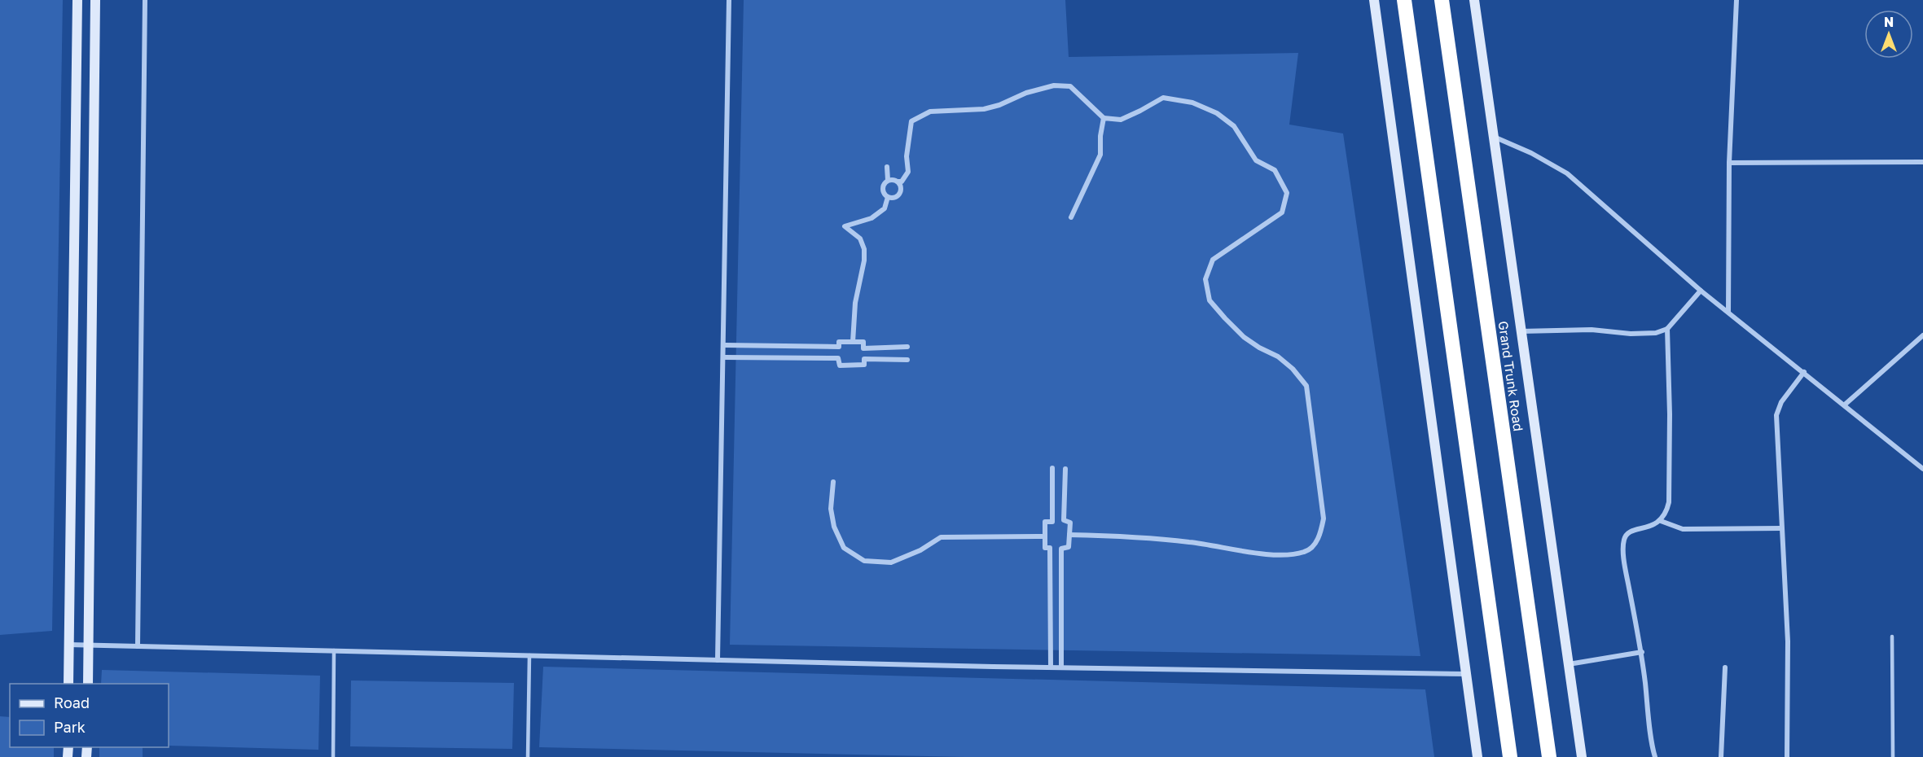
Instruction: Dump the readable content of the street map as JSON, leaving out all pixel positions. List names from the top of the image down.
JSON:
{
  "streets": {
    "highway": ["Grand Trunk Road"]
  },
  "legend": ["Road", "Park"],
  "north": "top"
}
